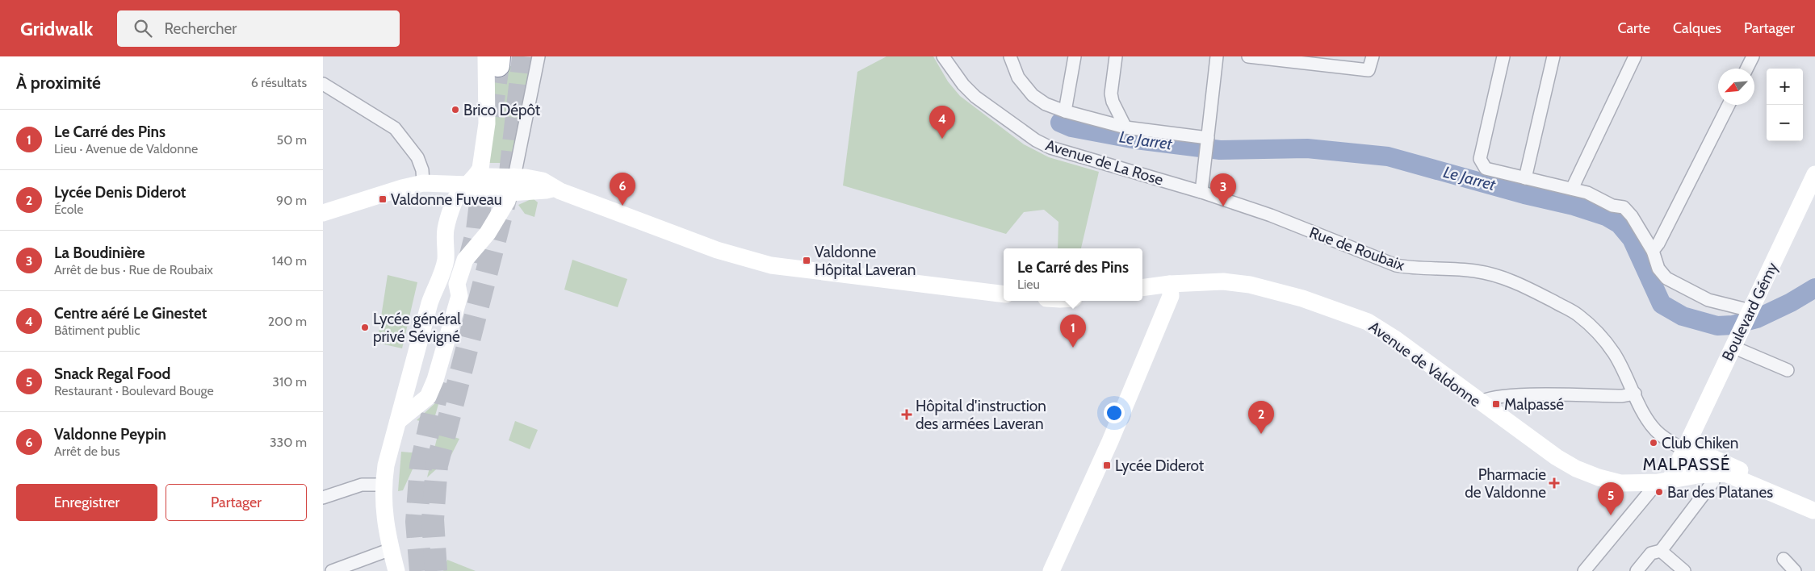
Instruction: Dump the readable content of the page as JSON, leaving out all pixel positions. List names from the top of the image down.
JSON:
{
  "streets": {
    "street": [
      "Avenue de La Rose",
      "Rue de Roubaix",
      "Boulevard Gémy",
      "Avenue de Valdonne"
    ]
  },
  "crossings": [
    ["Avenue de La Rose", "Rue de Roubaix"],
    ["Rue de Roubaix", "Boulevard Gémy"],
    ["Rue de Roubaix", "Avenue de Valdonne"]
  ],
  "districts": ["MALPASSÉ"],
  "water": ["Le Jarret"],
  "places": {
    "other": [
      "Brico Dépôt",
      "Lycée général privé Sévigné",
      "Club Chiken",
      "Bar des Platanes"
    ],
    "transit": [
      "Valdonne Fuveau",
      "Valdonne Hôpital Laveran",
      "Malpassé",
      "Lycée Diderot"
    ],
    "health": ["Hôpital d'instruction des armées Laveran", "Pharmacie de Valdonne"]
  },
  "north": "bottom left",
  "page": {
    "header": "Gridwalk",
    "search": "Rechercher",
    "nav": ["Carte", "Calques", "Partager"],
    "heading": ["À proximité", "6 résultats"],
    "map_buttons": ["+", "−"],
    "pins": [
      "4",
      "6",
      "3",
      "1",
      "2",
      "5"
    ],
    "list": [
      {
        "mark": "1",
        "name": "Le Carré des Pins",
        "note": "Lieu · Avenue de Valdonne",
        "value": "50 m"
      },
      {
        "mark": "2",
        "name": "Lycée Denis Diderot",
        "note": "École",
        "value": "90 m"
      },
      {
        "mark": "3",
        "name": "La Boudinière",
        "note": "Arrêt de bus · Rue de Roubaix",
        "value": "140 m"
      },
      {
        "mark": "4",
        "name": "Centre aéré Le Ginestet",
        "note": "Bâtiment public",
        "value": "200 m"
      },
      {
        "mark": "5",
        "name": "Snack Regal Food",
        "note": "Restaurant · Boulevard Bouge",
        "value": "310 m"
      },
      {
        "mark": "6",
        "name": "Valdonne Peypin",
        "note": "Arrêt de bus",
        "value": "330 m"
      }
    ],
    "popup": ["Le Carré des Pins", "Lieu"],
    "buttons": ["Enregistrer", "Partager"]
  }
}
